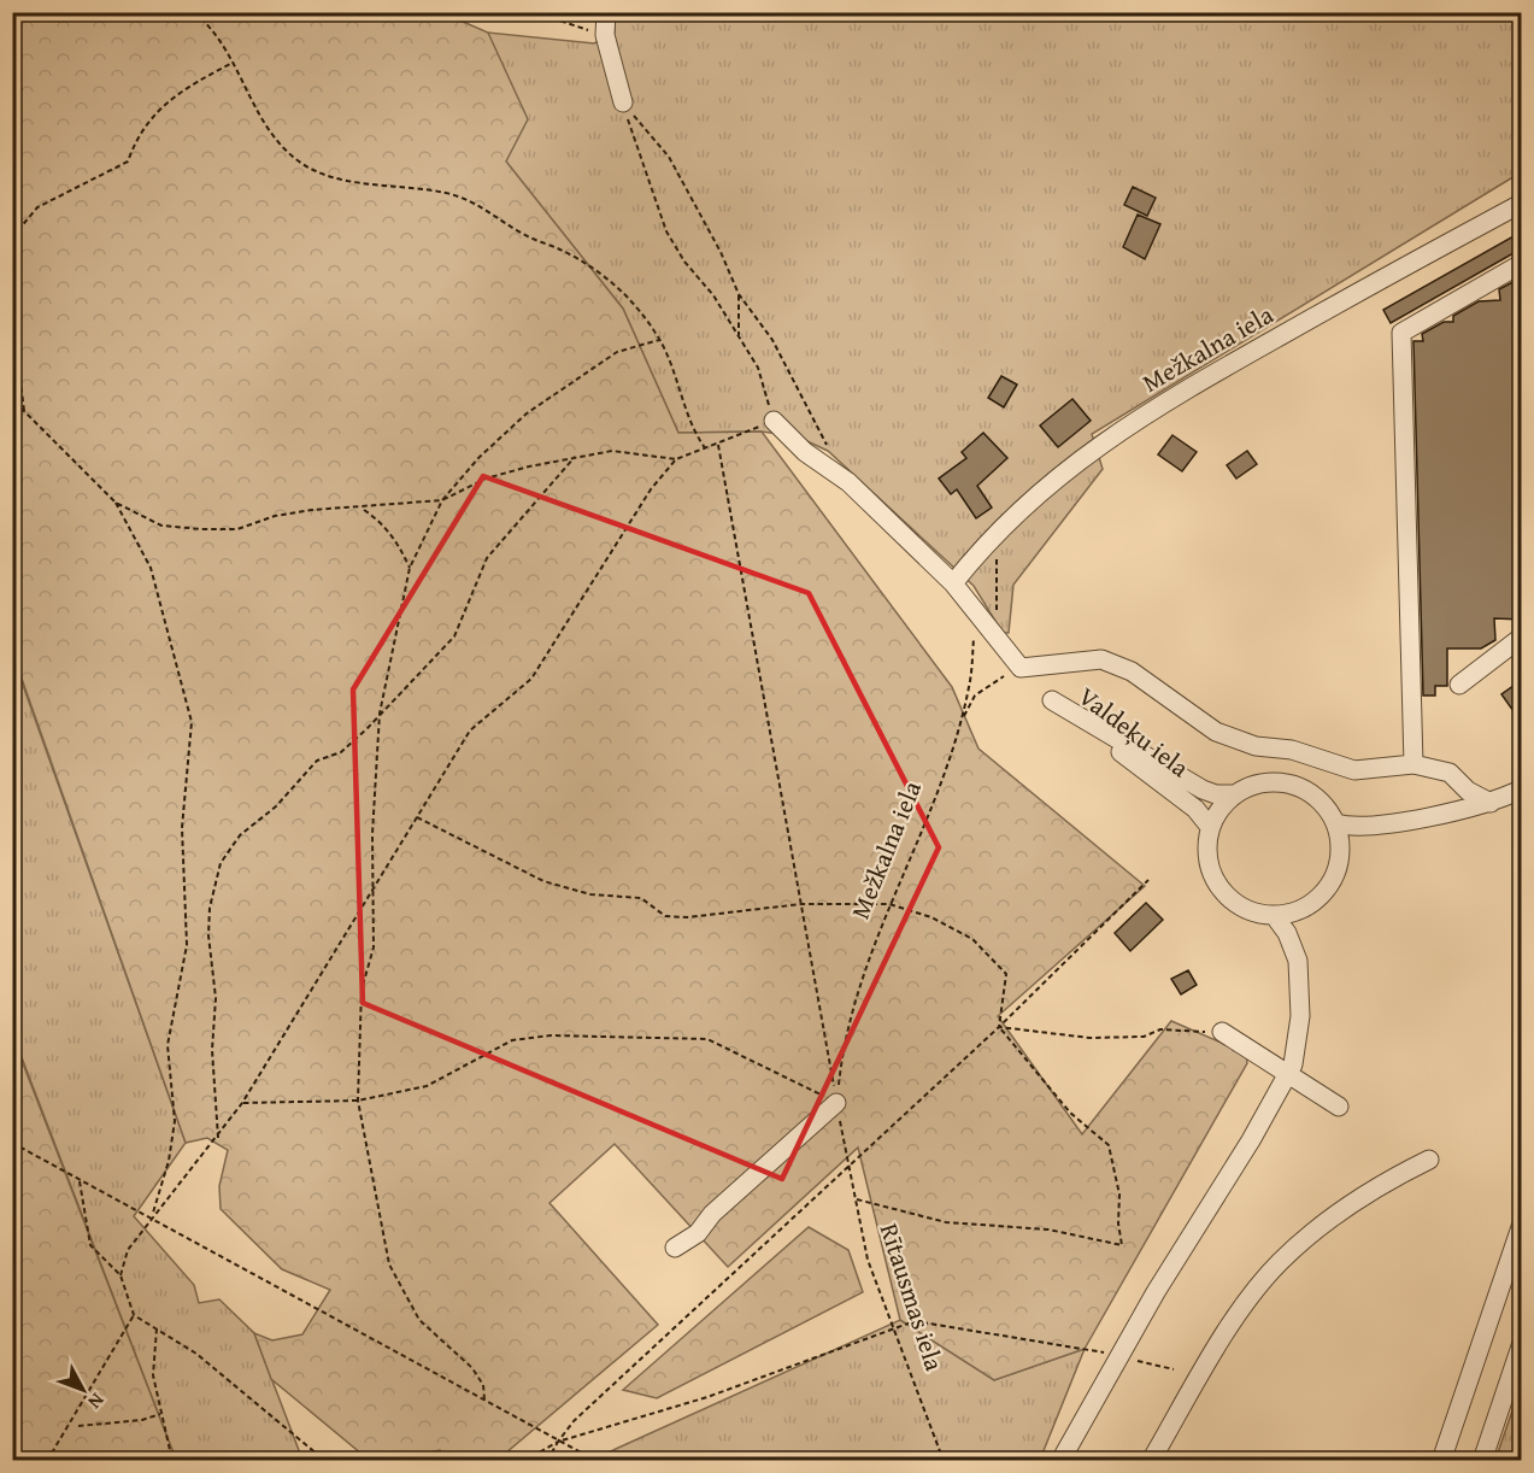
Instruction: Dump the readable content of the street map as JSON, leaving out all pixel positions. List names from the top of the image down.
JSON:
{
  "streets": {
    "street": ["Mežkalna iela", "Valdeķu iela"],
    "path": ["Rītausmas iela"]
  },
  "crossings": [
    ["Mežkalna iela", "Rītausmas iela"]
  ],
  "north": "bottom right"
}
